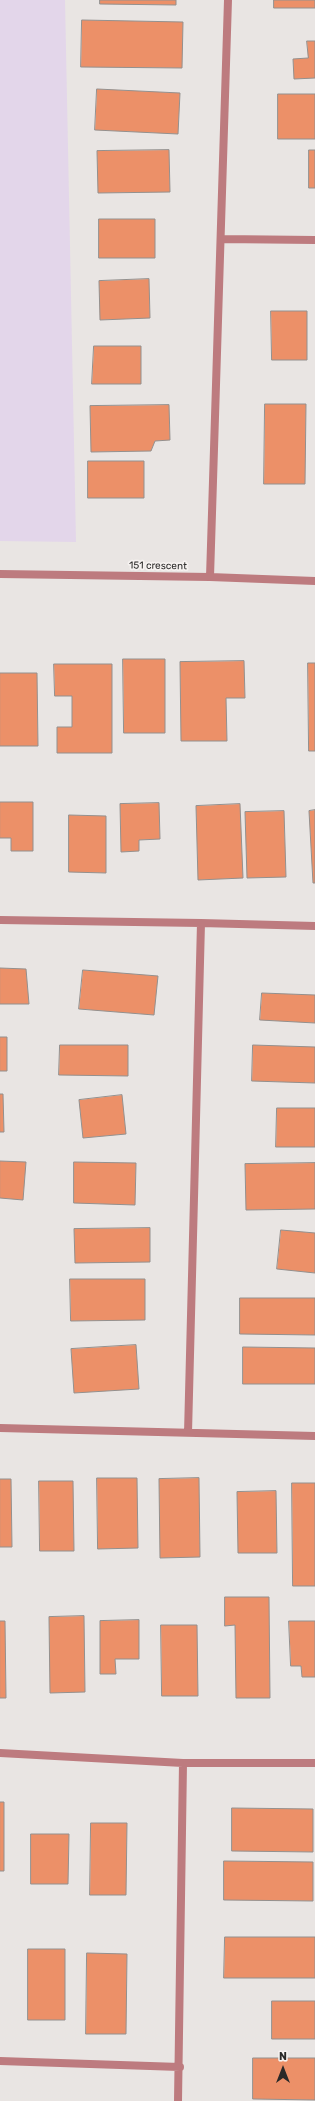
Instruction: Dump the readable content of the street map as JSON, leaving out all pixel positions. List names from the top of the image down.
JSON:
{
  "streets": {
    "street": ["151 crescent"]
  },
  "north": "top"
}
